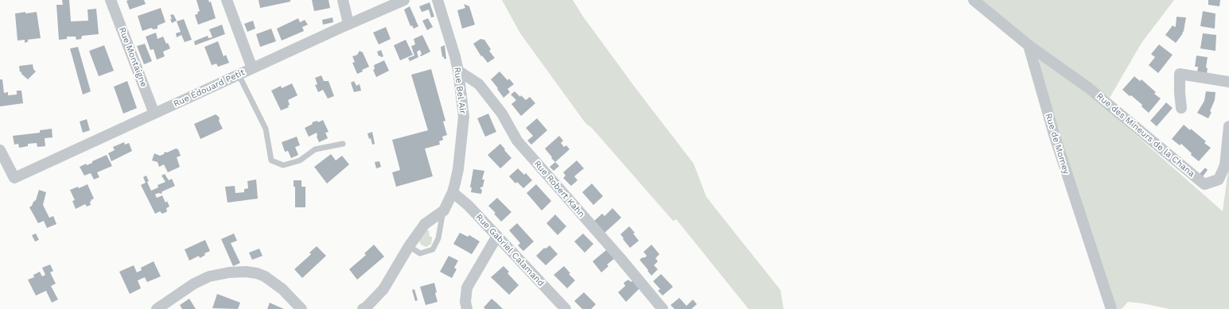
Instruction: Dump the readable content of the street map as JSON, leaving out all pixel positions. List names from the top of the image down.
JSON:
{
  "streets": {
    "street": [
      "Rue Montaigne",
      "Rue Édouard Petit",
      "Rue Bel Air",
      "Rue des Mineurs de la Chana",
      "Rue de Momey",
      "Rue Robert Kahn",
      "Rue Gabriel Calamand"
    ]
  },
  "crossings": [
    ["Rue Montaigne", "Rue Édouard Petit"],
    ["Rue Bel Air", "Rue Robert Kahn"],
    ["Rue Bel Air", "Rue Gabriel Calamand"],
    ["Rue des Mineurs de la Chana", "Rue de Momey"]
  ]
}
